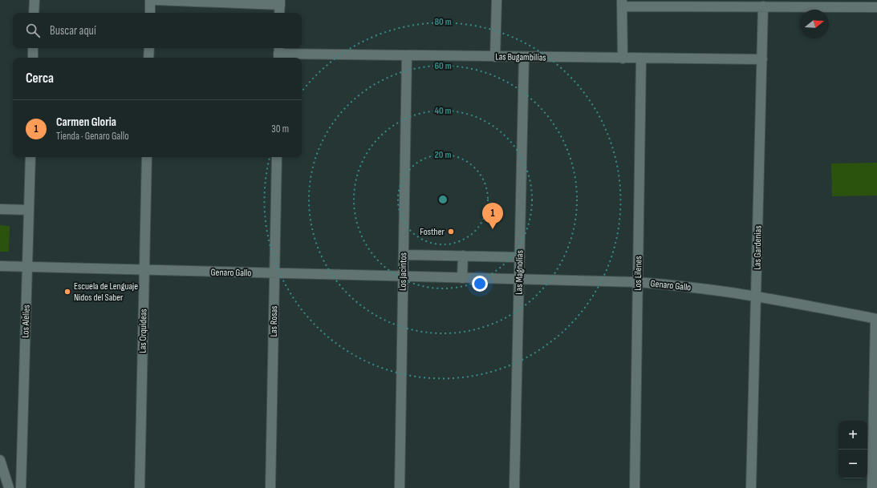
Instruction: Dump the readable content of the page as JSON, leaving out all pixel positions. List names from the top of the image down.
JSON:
{
  "streets": {
    "street": [
      "Las Bugambilias",
      "Las Gardenias",
      "Los Jacintos",
      "Genaro Gallo",
      "Las Magnolias",
      "Los Lilenes",
      "Los Alelíes",
      "Las Rosas",
      "Las Orquídeas"
    ]
  },
  "crossings": [
    ["Las Bugambilias", "Las Gardenias"],
    ["Las Bugambilias", "Los Jacintos"],
    ["Las Bugambilias", "Las Magnolias"],
    ["Las Bugambilias", "Los Lilenes"],
    ["Las Gardenias", "Genaro Gallo"],
    ["Los Jacintos", "Genaro Gallo"],
    ["Genaro Gallo", "Las Magnolias"],
    ["Genaro Gallo", "Los Lilenes"],
    ["Genaro Gallo", "Los Alelíes"],
    ["Genaro Gallo", "Las Rosas"],
    ["Genaro Gallo", "Las Orquídeas"]
  ],
  "places": ["Fosther", "Escuela de Lenguaje Nidos del Saber"],
  "north": "right",
  "page": {
    "search": "Buscar aquí",
    "heading": "Cerca",
    "list": [
      {
        "mark": "1",
        "name": "Carmen Gloria",
        "note": "Tienda · Genaro Gallo",
        "value": "30 m"
      }
    ],
    "pins": "1",
    "map_buttons": ["+", "−"]
  },
  "rings": [
    "80 m",
    "60 m",
    "40 m",
    "20 m"
  ]
}
